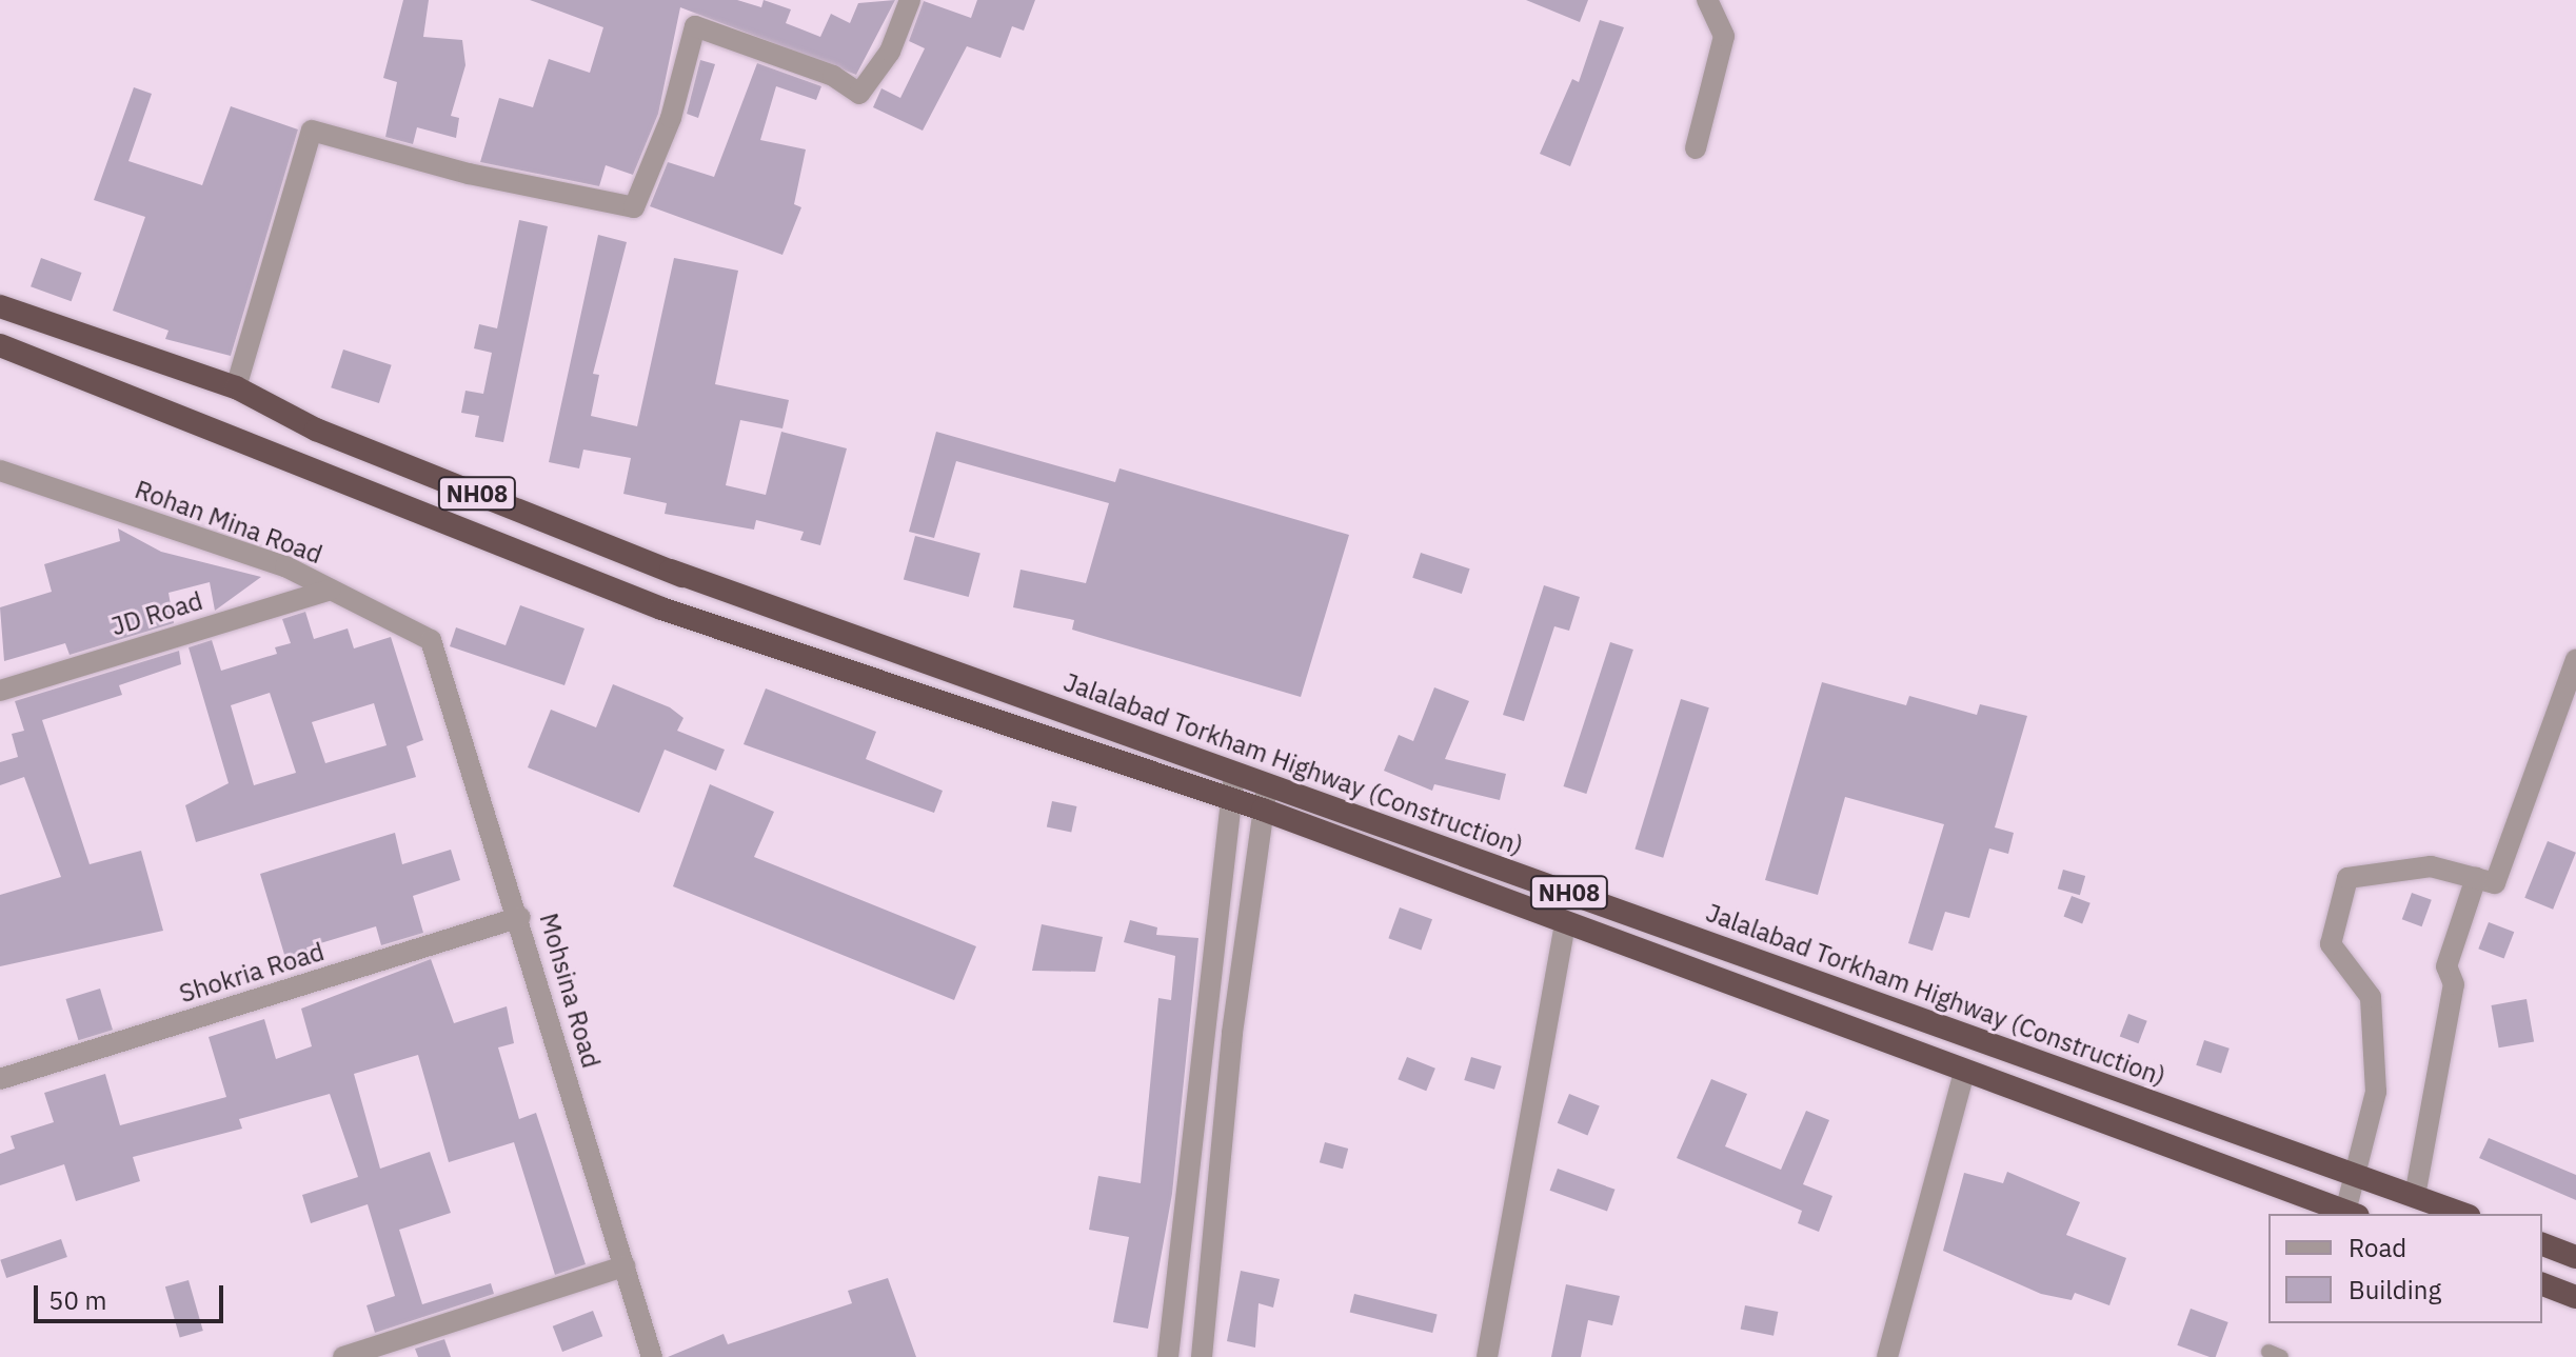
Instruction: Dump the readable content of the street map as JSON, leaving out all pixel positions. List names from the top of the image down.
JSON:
{
  "streets": {
    "highway": ["NH08", "Jalalabad Torkham Highway (Construction)"],
    "street": [
      "Rohan Mina Road",
      "JD Road",
      "Shokria Road",
      "Mohsina Road"
    ]
  },
  "crossings": [
    ["NH08", "Jalalabad Torkham Highway (Construction)"],
    ["Rohan Mina Road", "JD Road"],
    ["Rohan Mina Road", "Mohsina Road"],
    ["Shokria Road", "Mohsina Road"]
  ],
  "legend": ["Road", "Building"],
  "scale_bar": "50 m"
}
